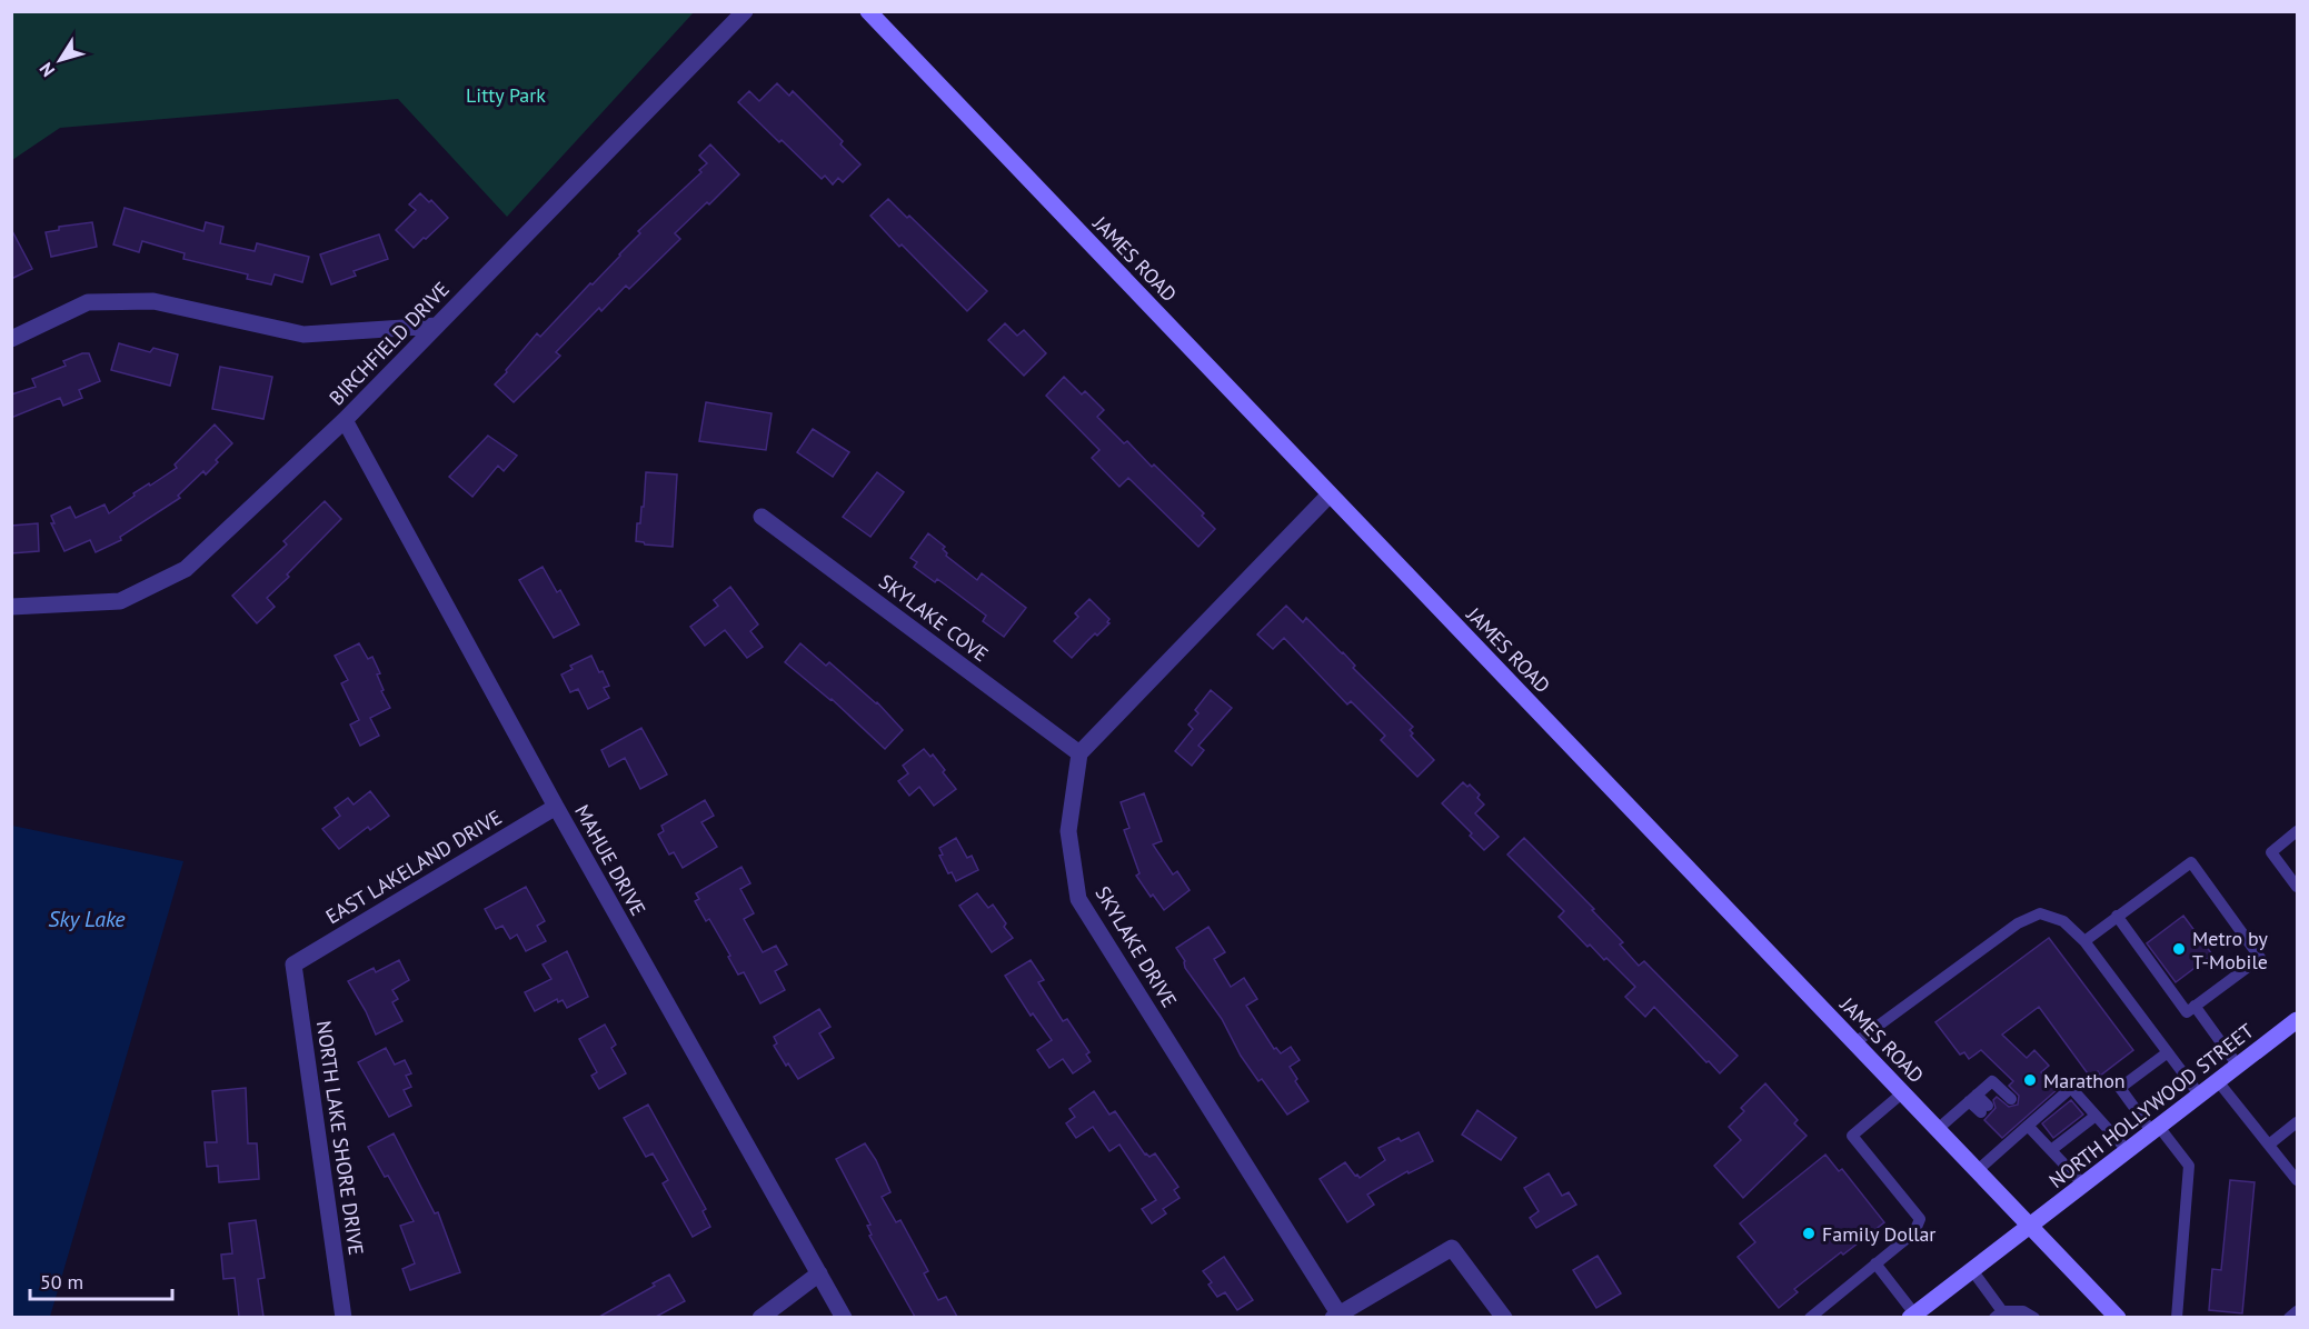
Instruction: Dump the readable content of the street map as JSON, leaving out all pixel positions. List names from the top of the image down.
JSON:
{
  "streets": {
    "main road": ["JAMES ROAD", "NORTH HOLLYWOOD STREET"],
    "street": [
      "BIRCHFIELD DRIVE",
      "SKYLAKE COVE",
      "MAHUE DRIVE",
      "EAST LAKELAND DRIVE",
      "SKYLAKE DRIVE",
      "NORTH LAKE SHORE DRIVE"
    ]
  },
  "crossings": [
    ["JAMES ROAD", "NORTH HOLLYWOOD STREET"],
    ["BIRCHFIELD DRIVE", "MAHUE DRIVE"],
    ["SKYLAKE COVE", "SKYLAKE DRIVE"],
    ["MAHUE DRIVE", "EAST LAKELAND DRIVE"],
    ["EAST LAKELAND DRIVE", "NORTH LAKE SHORE DRIVE"]
  ],
  "water": ["Sky Lake"],
  "parks": ["Litty Park"],
  "places": ["Metro by T-Mobile", "Marathon", "Family Dollar"],
  "scale_bar": "50 m",
  "north": "bottom left"
}
